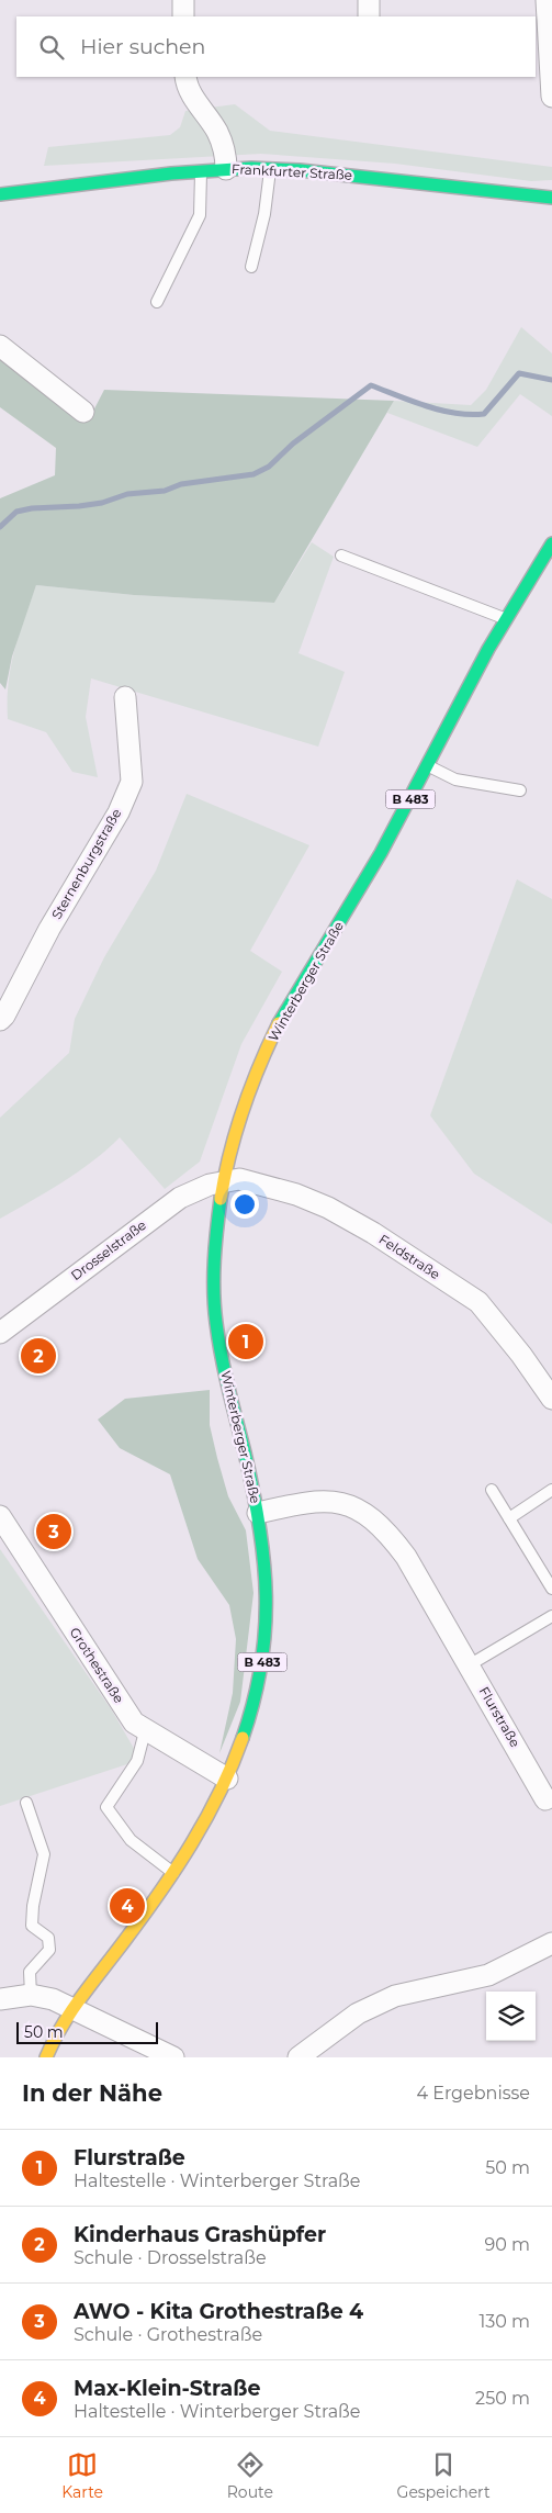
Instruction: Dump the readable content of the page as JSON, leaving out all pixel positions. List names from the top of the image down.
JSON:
{
  "streets": {
    "main road": ["Frankfurter Straße", "B 483", "Winterberger Straße"],
    "street": [
      "Sternenburgstraße",
      "Drosselstraße",
      "Feldstraße",
      "Grothestraße",
      "Flurstraße"
    ]
  },
  "crossings": [
    ["Winterberger Straße", "Drosselstraße"],
    ["Winterberger Straße", "Feldstraße"],
    ["Winterberger Straße", "Grothestraße"],
    ["Winterberger Straße", "Flurstraße"],
    ["Drosselstraße", "Feldstraße"]
  ],
  "scale_bar": "50 m",
  "page": {
    "search": "Hier suchen",
    "pins": [
      "1",
      "2",
      "3",
      "4"
    ],
    "scale": "50 m",
    "heading": ["In der Nähe", "4 Ergebnisse"],
    "list": [
      {
        "mark": "1",
        "name": "Flurstraße",
        "note": "Haltestelle · Winterberger Straße",
        "value": "50 m"
      },
      {
        "mark": "2",
        "name": "Kinderhaus Grashüpfer",
        "note": "Schule · Drosselstraße",
        "value": "90 m"
      },
      {
        "mark": "3",
        "name": "AWO - Kita Grothestraße 4",
        "note": "Schule · Grothestraße",
        "value": "130 m"
      },
      {
        "mark": "4",
        "name": "Max-Klein-Straße",
        "note": "Haltestelle · Winterberger Straße",
        "value": "250 m"
      }
    ],
    "nav": ["Karte", "Route", "Gespeichert"]
  }
}
